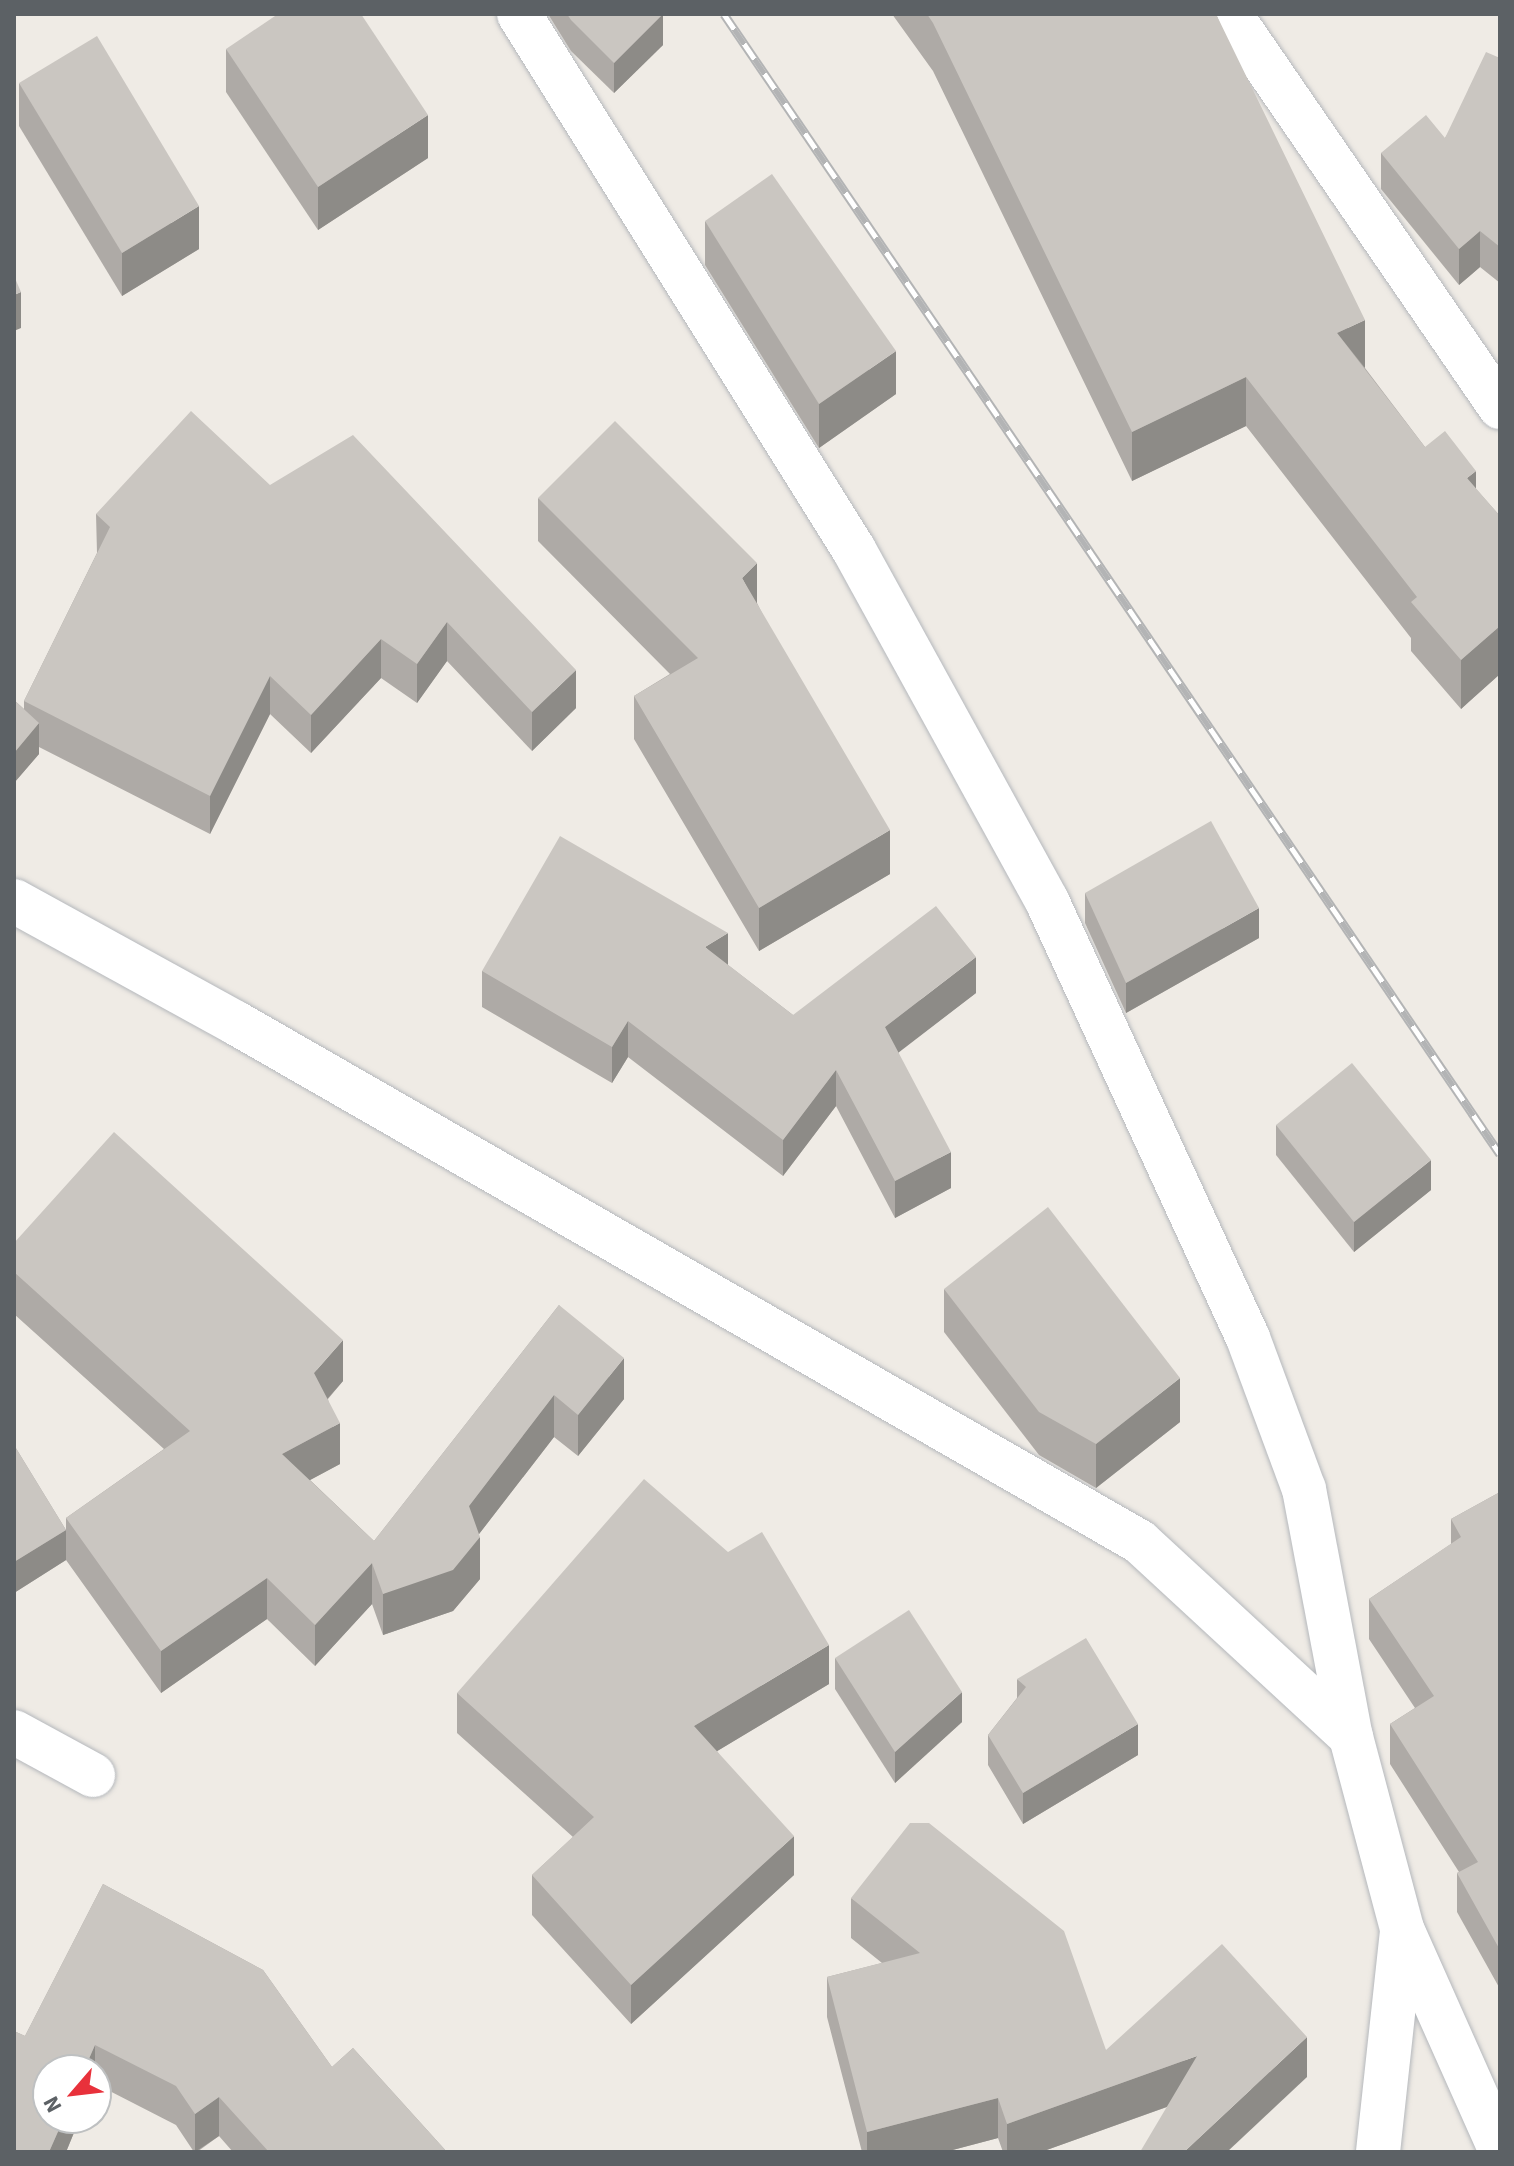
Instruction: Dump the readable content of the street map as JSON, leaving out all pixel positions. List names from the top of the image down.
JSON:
{
  "north": "bottom left"
}
